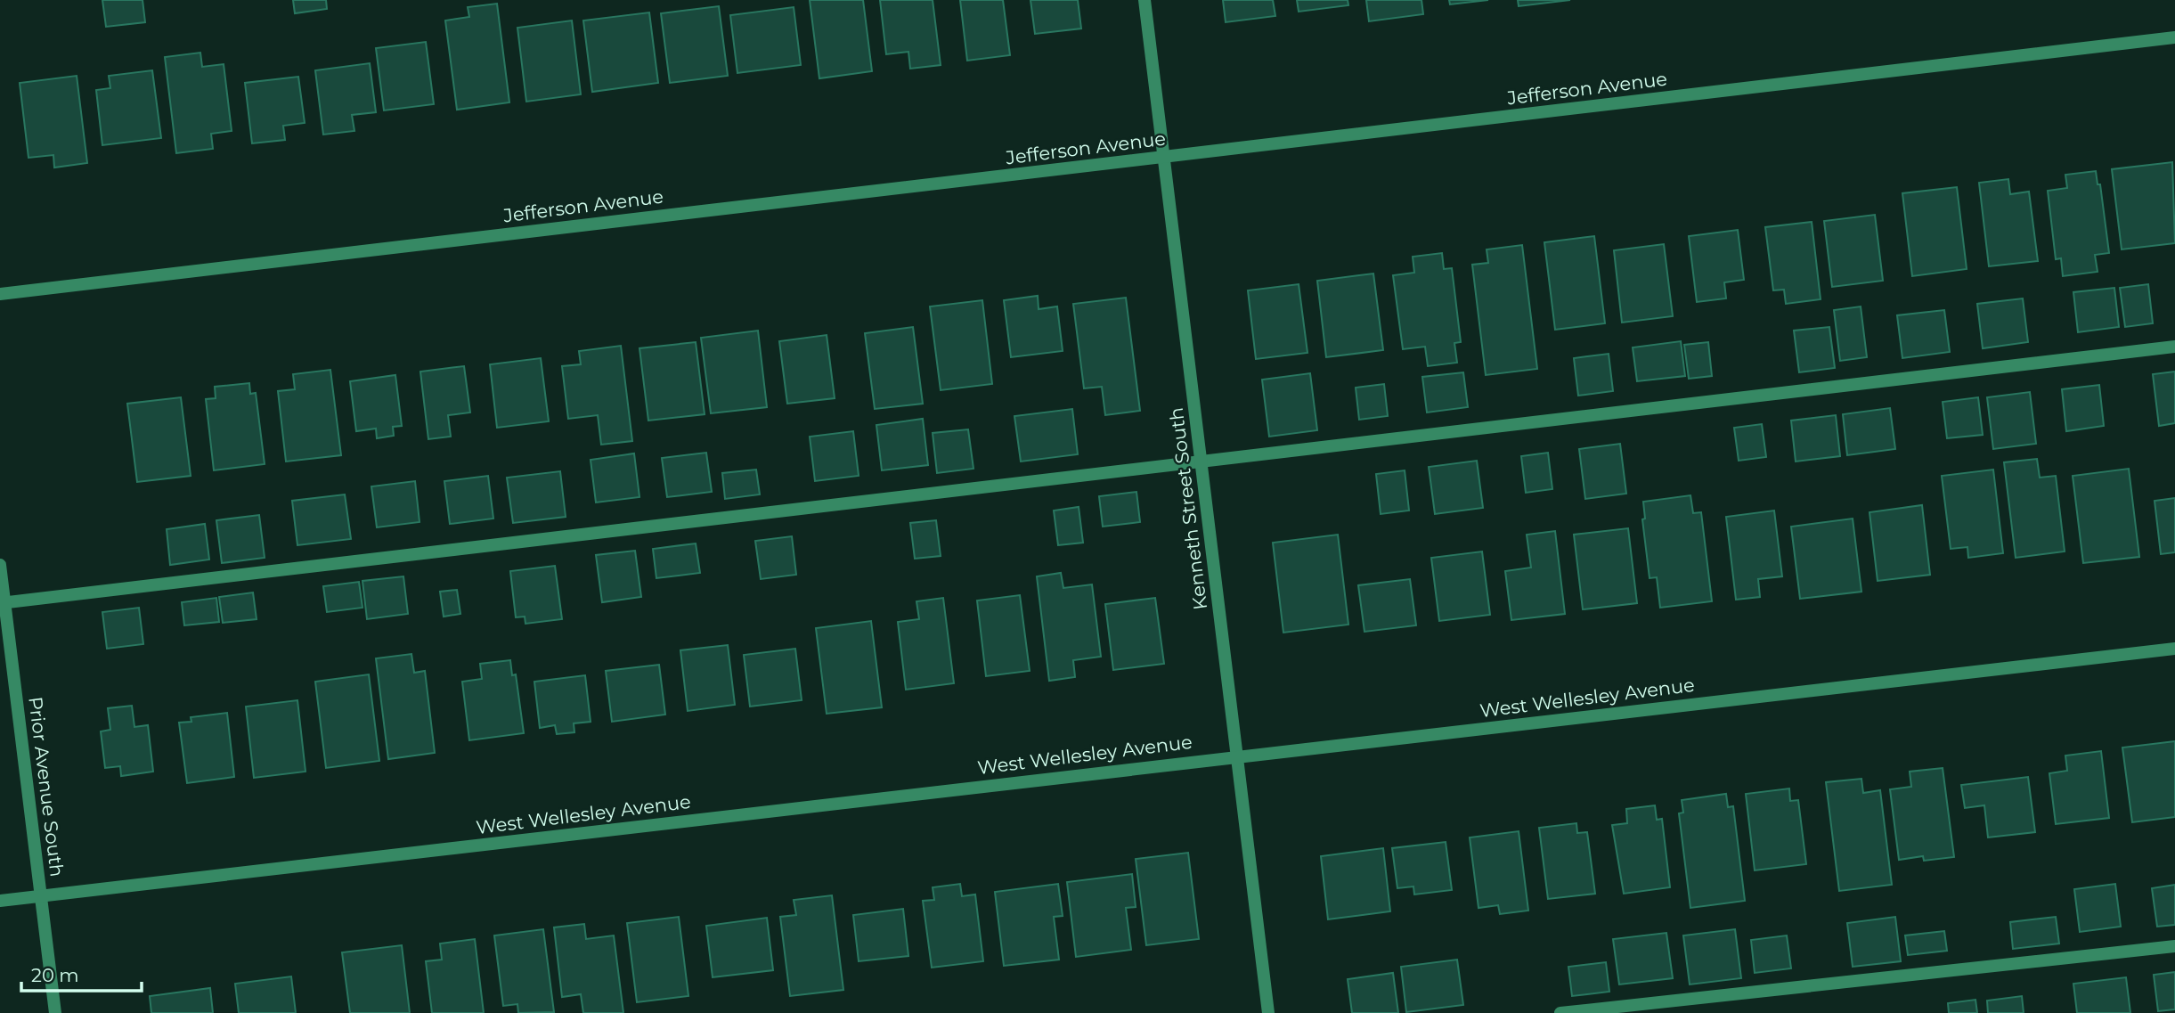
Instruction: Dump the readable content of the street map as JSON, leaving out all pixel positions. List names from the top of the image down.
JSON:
{
  "streets": {
    "street": [
      "Jefferson Avenue",
      "Kenneth Street South",
      "West Wellesley Avenue",
      "Prior Avenue South"
    ]
  },
  "crossings": [
    ["Jefferson Avenue", "Kenneth Street South"],
    ["Kenneth Street South", "West Wellesley Avenue"],
    ["West Wellesley Avenue", "Prior Avenue South"]
  ],
  "scale_bar": "20 m"
}
